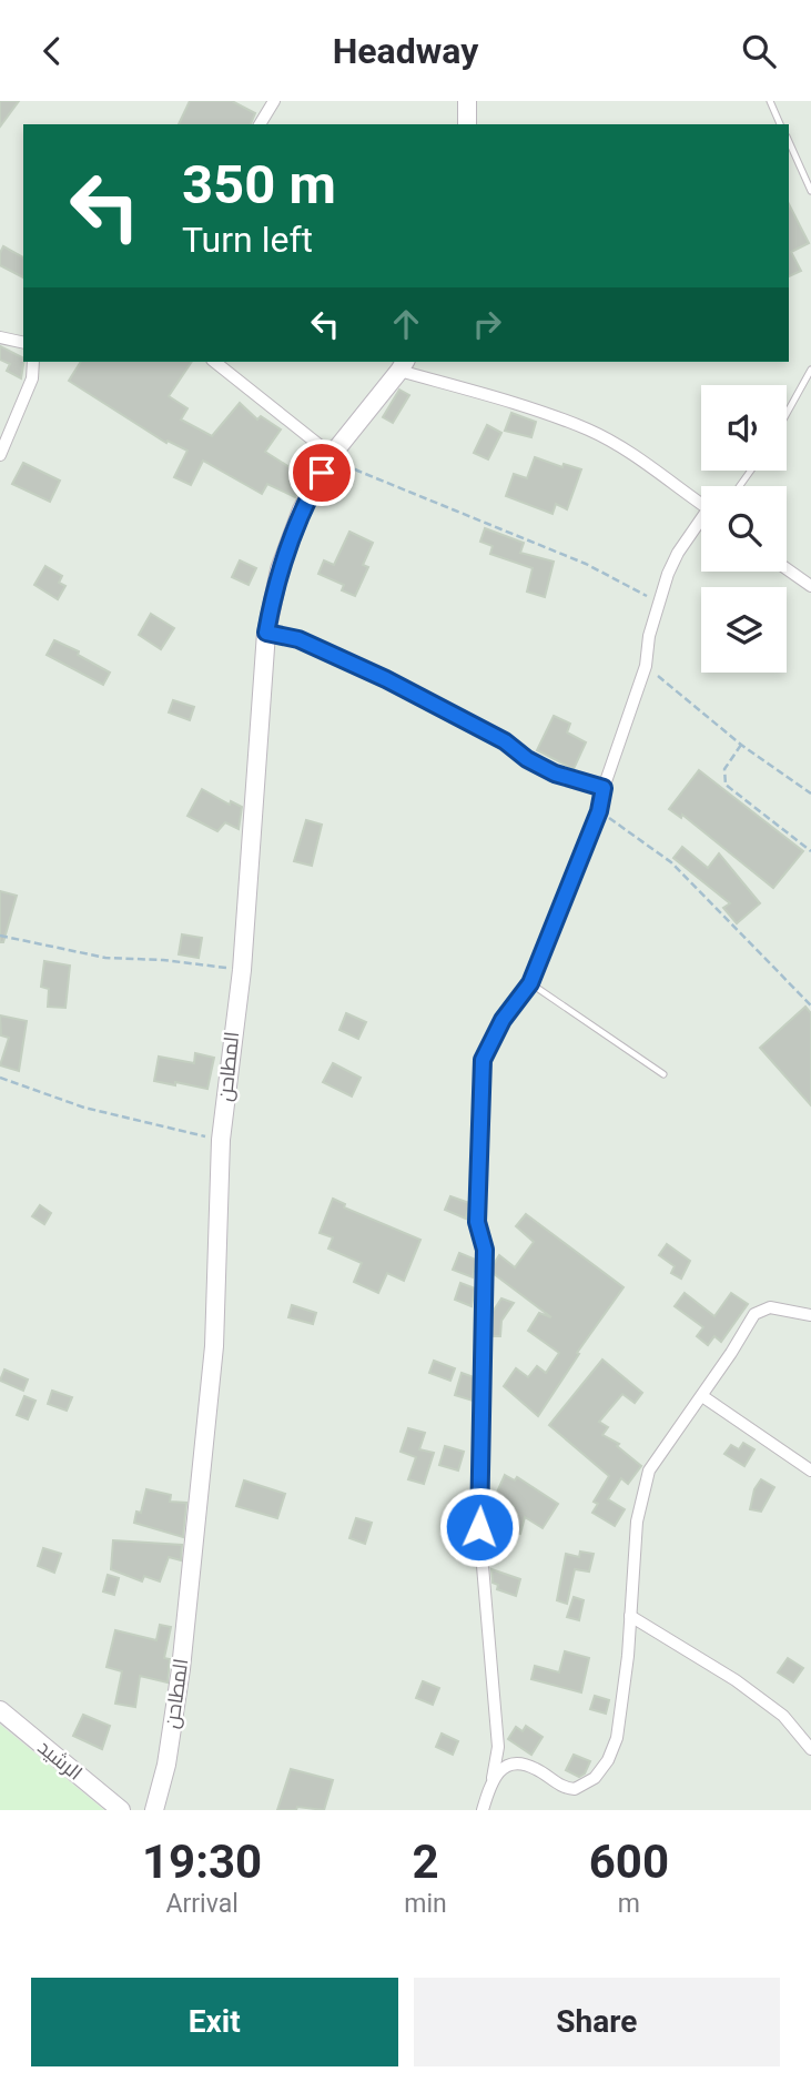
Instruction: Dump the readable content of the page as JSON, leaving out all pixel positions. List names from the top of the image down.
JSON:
{
  "streets": {
    "main road": ["المطاحن", "الرشيد"]
  },
  "page": {
    "header": "Headway",
    "turn": ["350 m", "Turn left"],
    "eta": [
      "19:30",
      "Arrival",
      "2",
      "min",
      "600",
      "m"
    ],
    "buttons": ["Exit", "Share"]
  }
}
